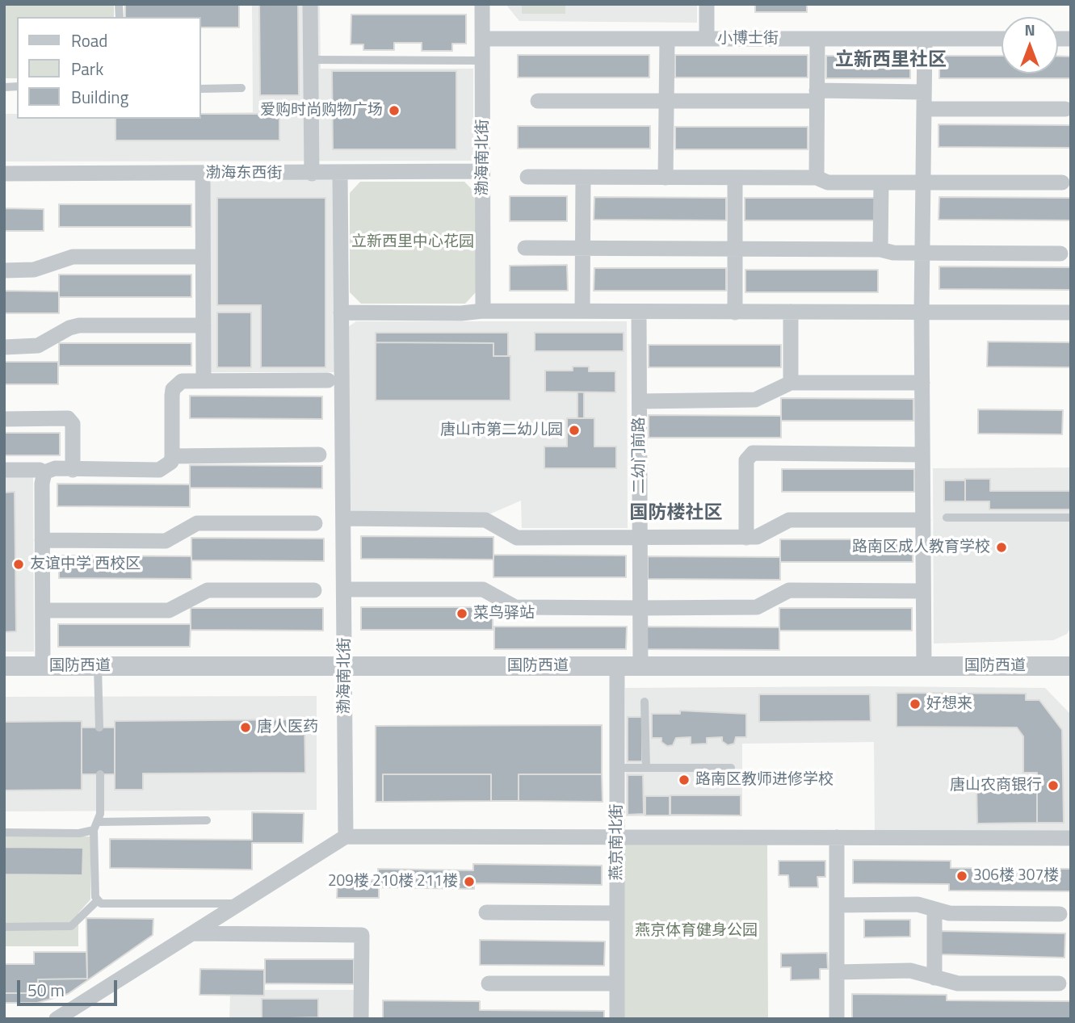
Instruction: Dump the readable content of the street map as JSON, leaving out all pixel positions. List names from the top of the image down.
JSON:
{
  "streets": {
    "street": [
      "小博士街",
      "渤海南北街",
      "渤海东西街",
      "二幼门前路",
      "国防西道",
      "燕京南北街"
    ]
  },
  "crossings": [
    ["小博士街", "渤海南北街"],
    ["渤海南北街", "渤海东西街"],
    ["渤海南北街", "国防西道"],
    ["二幼门前路", "国防西道"],
    ["国防西道", "燕京南北街"]
  ],
  "districts": ["立新西里社区", "国防楼社区"],
  "parks": ["立新西里中心花园", "燕京体育健身公园"],
  "places": [
    "爱购时尚购物广场",
    "唐山市第二幼儿园",
    "路南区成人教育学校",
    "友谊中学 西校区",
    "菜鸟驿站",
    "好想来",
    "唐人医药",
    "路南区教师进修学校",
    "唐山农商银行",
    "306楼 307楼",
    "209楼 210楼 211楼"
  ],
  "legend": ["Road", "Park", "Building"],
  "scale_bar": "50 m",
  "north": "top"
}
